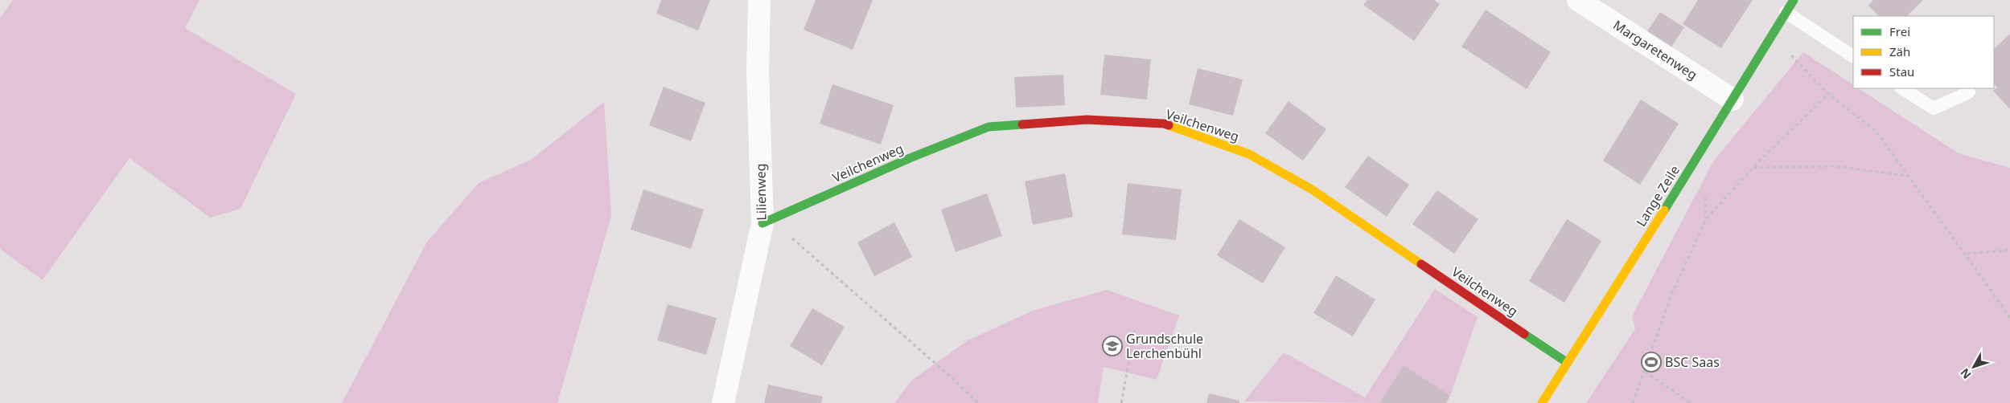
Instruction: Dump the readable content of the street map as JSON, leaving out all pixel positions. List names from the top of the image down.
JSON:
{
  "streets": {
    "street": [
      "Margaretenweg",
      "Veilchenweg",
      "Lilienweg",
      "Lange Zeile"
    ]
  },
  "crossings": [
    ["Margaretenweg", "Lange Zeile"],
    ["Veilchenweg", "Lilienweg"],
    ["Veilchenweg", "Lange Zeile"]
  ],
  "places": {
    "school or university": ["Grundschule Lerchenbühl"],
    "sports": ["BSC Saas"]
  },
  "legend": ["Frei", "Zäh", "Stau"],
  "north": "bottom left"
}
